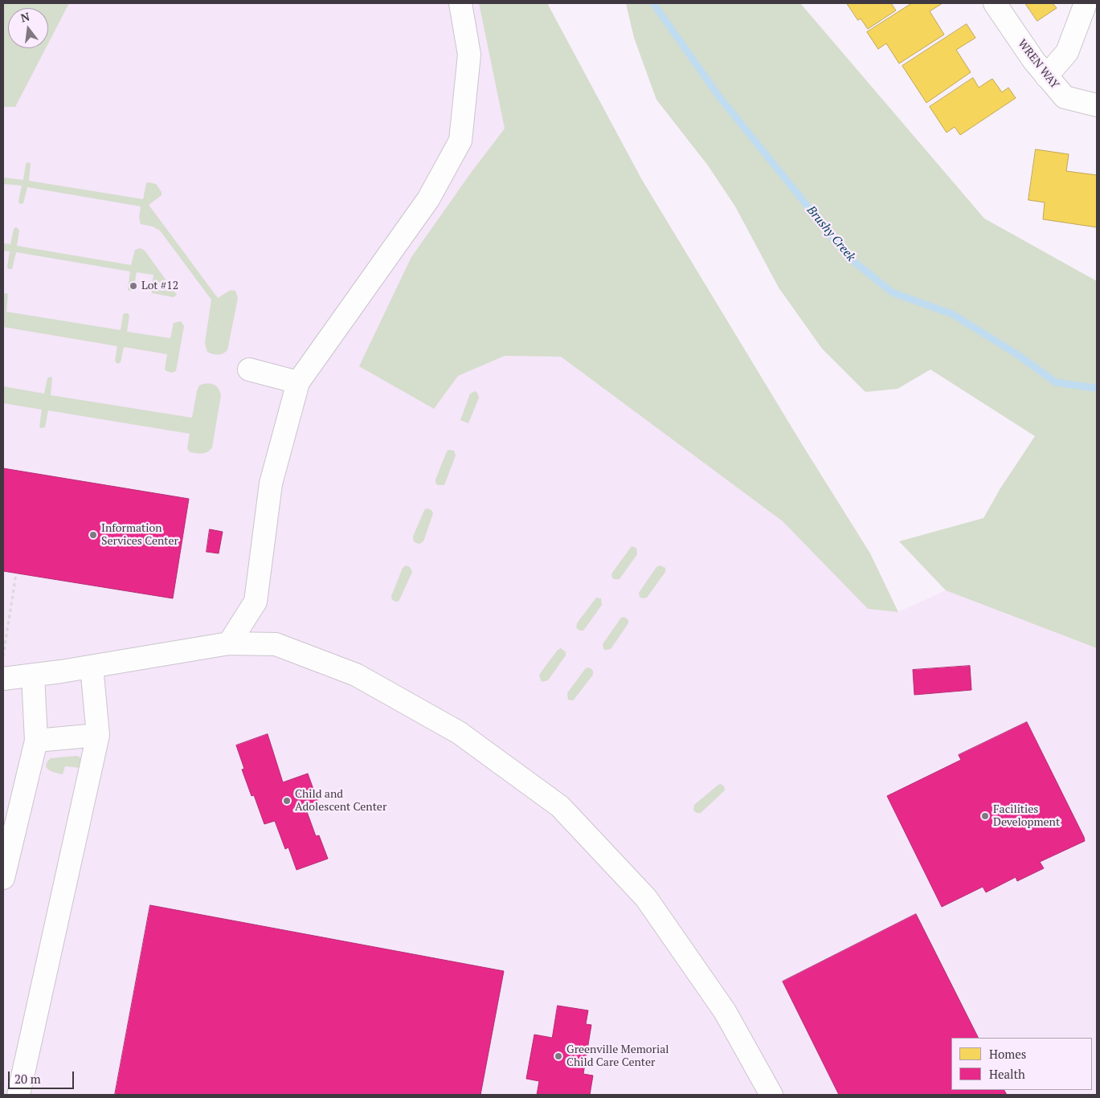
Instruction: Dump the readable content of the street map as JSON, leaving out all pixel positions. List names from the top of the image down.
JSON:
{
  "streets": {
    "street": ["WREN WAY"]
  },
  "water": ["Brushy Creek"],
  "places": [
    "Lot #12",
    "Information Services Center",
    "Child and Adolescent Center",
    "Facilities Development",
    "Greenville Memorial Child Care Center"
  ],
  "legend": ["Homes", "Health"],
  "scale_bar": "20 m",
  "north": "top"
}
